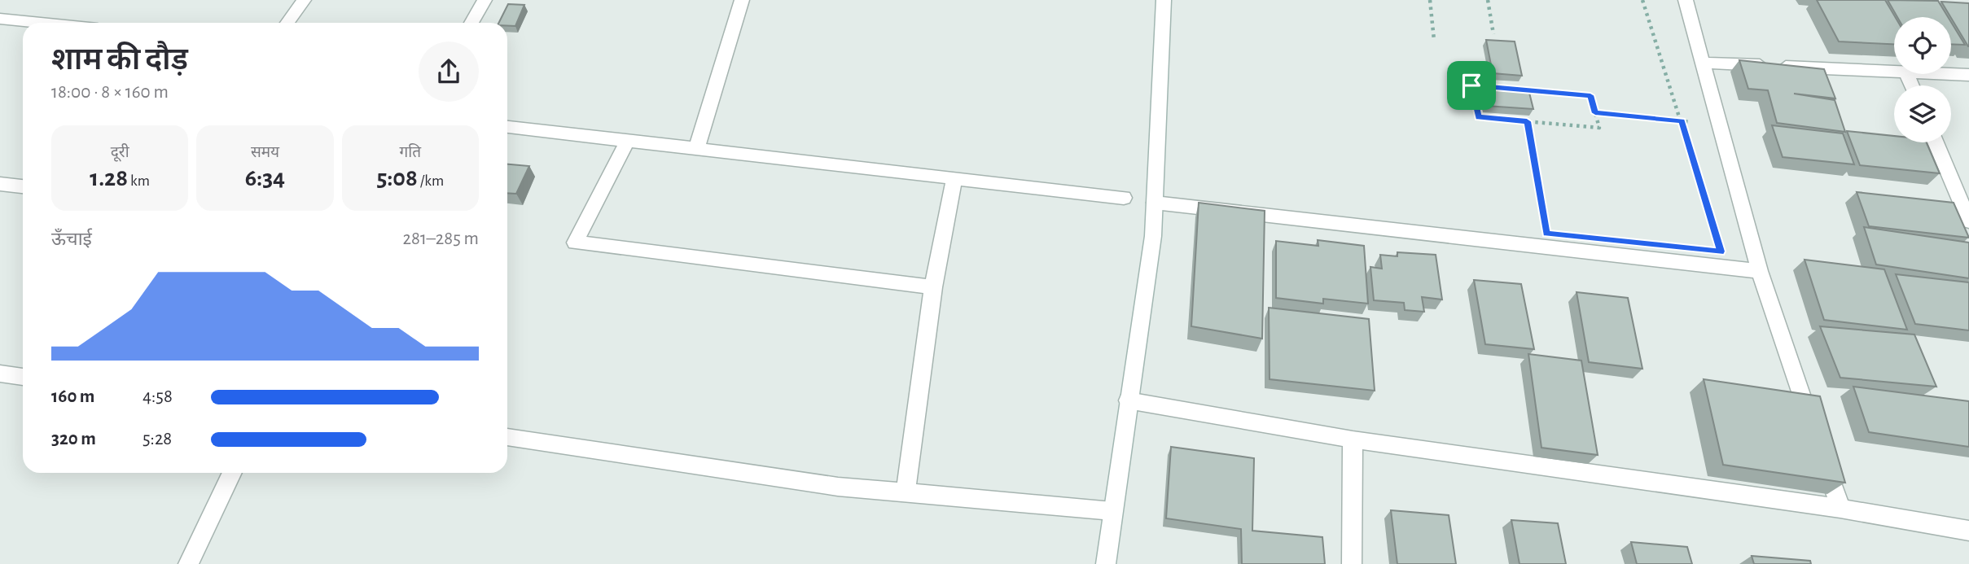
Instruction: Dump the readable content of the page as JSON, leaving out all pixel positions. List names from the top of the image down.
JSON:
{
  "page": {
    "heading": ["शाम की दौड़", "18:00 · 8 × 160 m"],
    "stats": [
      ["दूरी", "1.28 km"],
      ["समय", "6:34"],
      ["गति", "5:08 /km"]
    ],
    "chart": ["ऊँचाई", "281–285 m"],
    "list": [
      {
        "name": "160 m",
        "note": "4:58"
      },
      {
        "name": "320 m",
        "note": "5:28"
      }
    ]
  }
}
